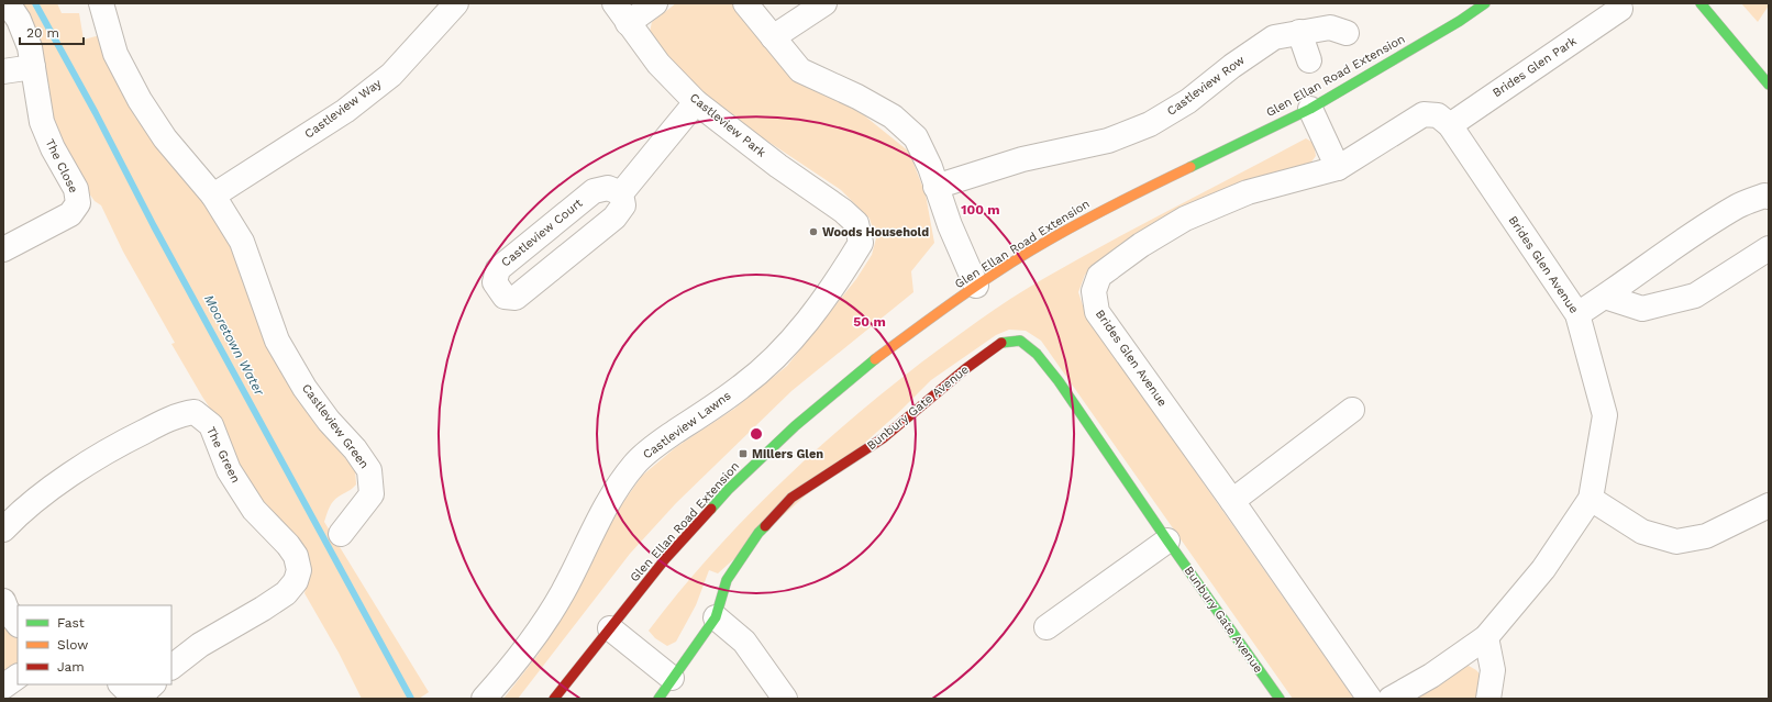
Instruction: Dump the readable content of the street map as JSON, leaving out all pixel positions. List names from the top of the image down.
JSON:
{
  "streets": {
    "street": [
      "Brides Glen Park",
      "Glen Ellan Road Extension",
      "Castleview Row",
      "Castleview Way",
      "Castleview Park",
      "The Close",
      "Castleview Court",
      "Brides Glen Avenue",
      "Bunbury Gate Avenue",
      "Castleview Lawns",
      "Castleview Green",
      "The Green"
    ]
  },
  "crossings": [
    ["Brides Glen Park", "Brides Glen Avenue"],
    ["Castleview Way", "Castleview Green"],
    ["Castleview Park", "Castleview Court"],
    ["Castleview Park", "Castleview Lawns"]
  ],
  "water": ["Mooretown Water"],
  "places": {
    "other": ["Woods Household"],
    "transit": ["Millers Glen"]
  },
  "legend": ["Fast", "Slow", "Jam"],
  "scale_bar": "20 m",
  "rings": ["100 m", "50 m"]
}
